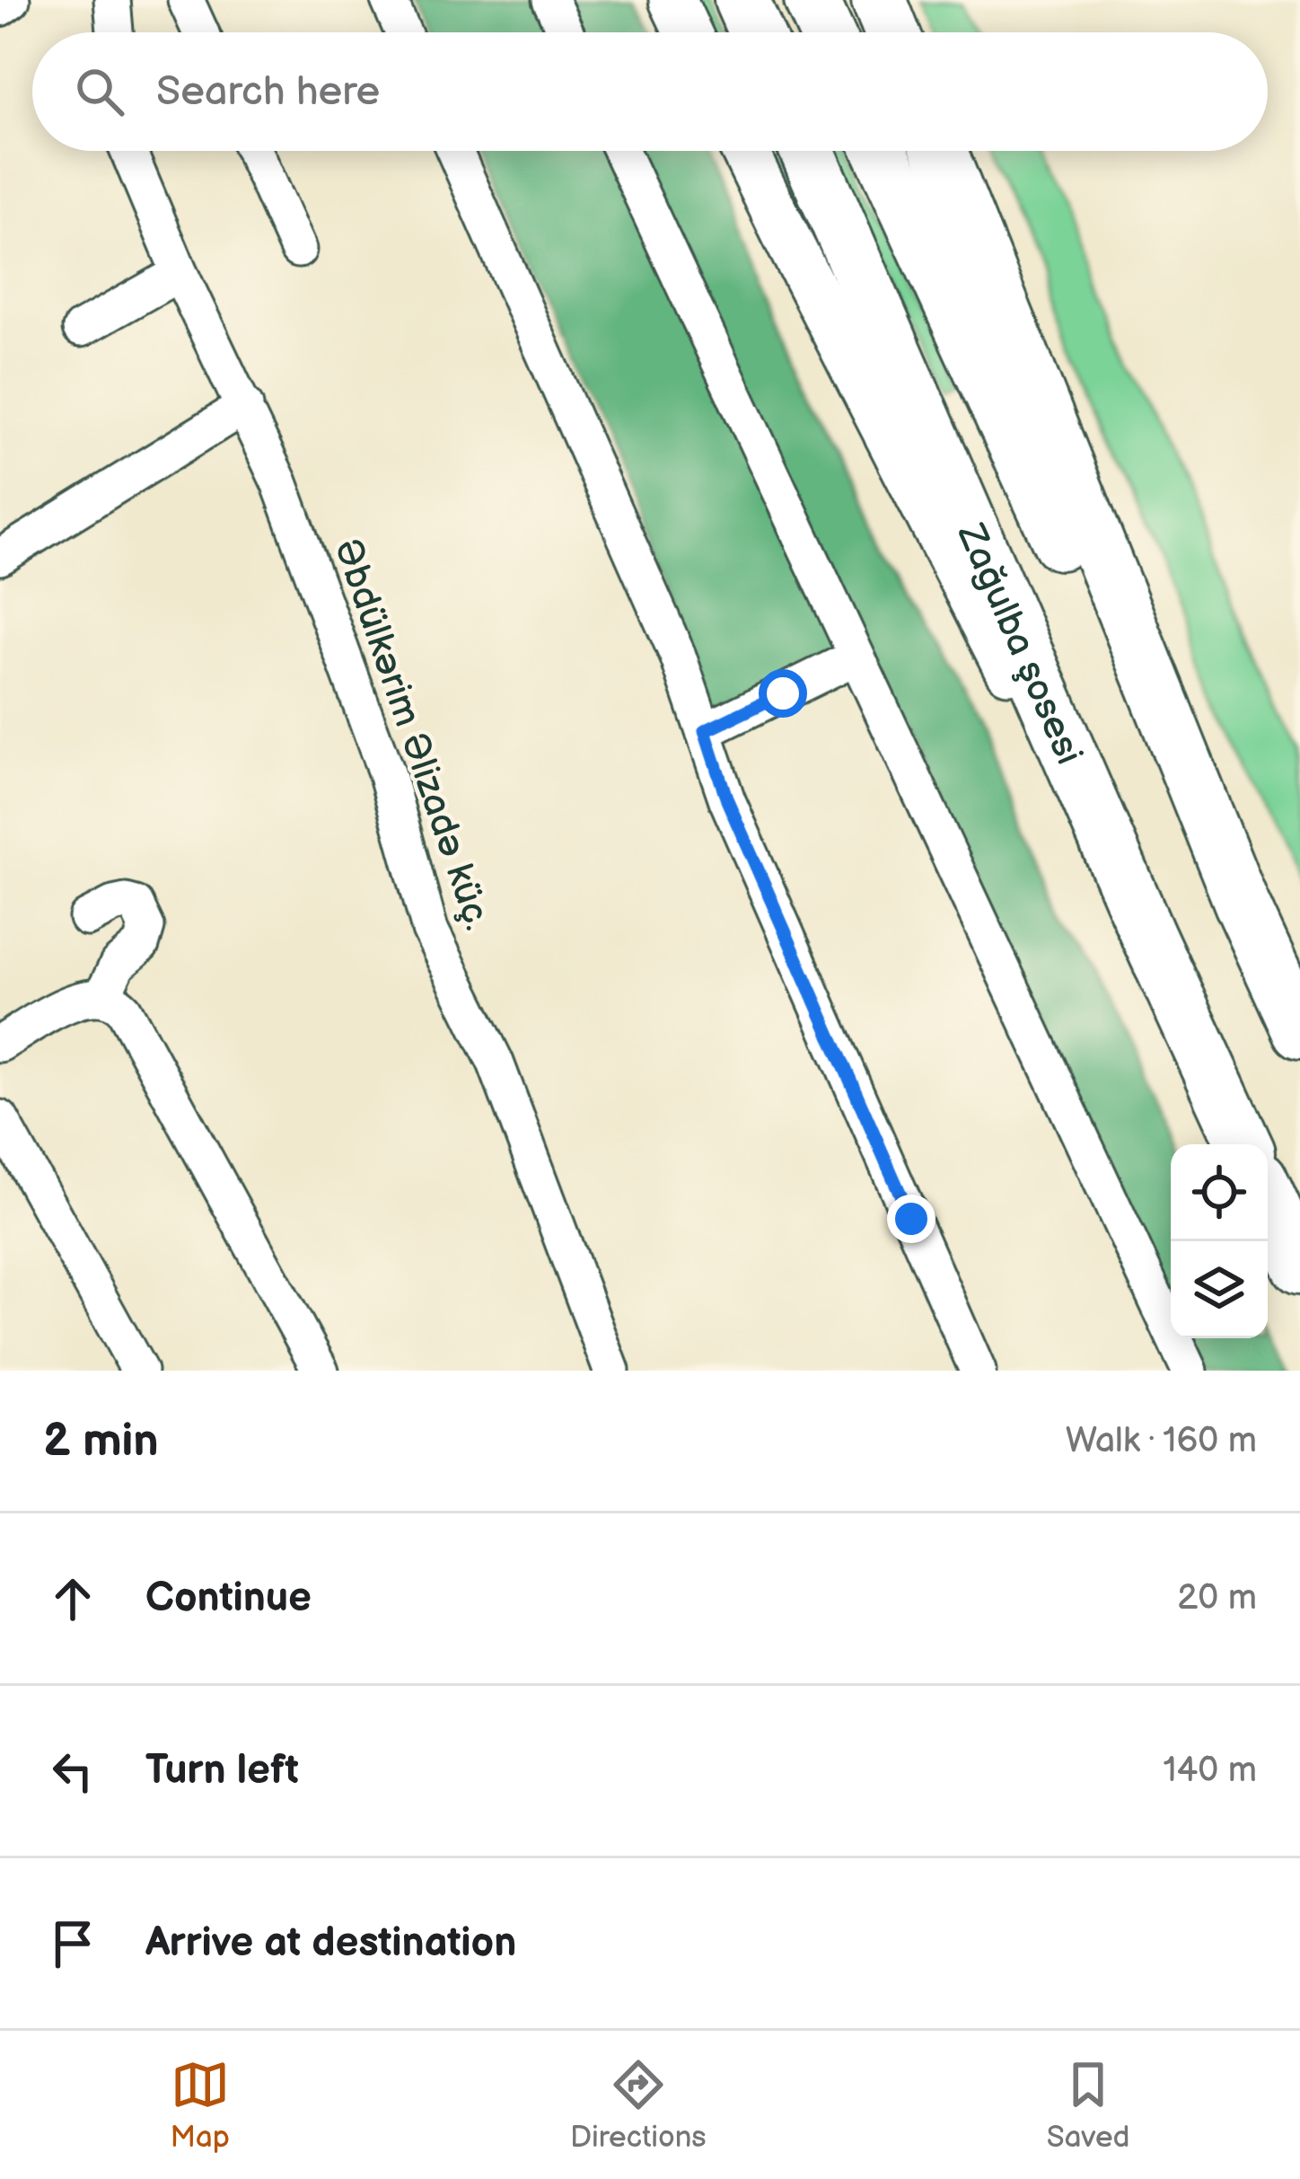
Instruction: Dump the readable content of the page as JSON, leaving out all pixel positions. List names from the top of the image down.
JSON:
{
  "streets": {
    "highway": ["Zağulba şosesi"],
    "street": ["Əbdülkərim Əlizadə küç."]
  },
  "page": {
    "search": "Search here",
    "heading": ["2 min", "Walk · 160 m"],
    "list": [
      ["Continue", "20 m"],
      ["Turn left", "140 m"],
      "Arrive at destination"
    ],
    "nav": ["Map", "Directions", "Saved"]
  }
}
